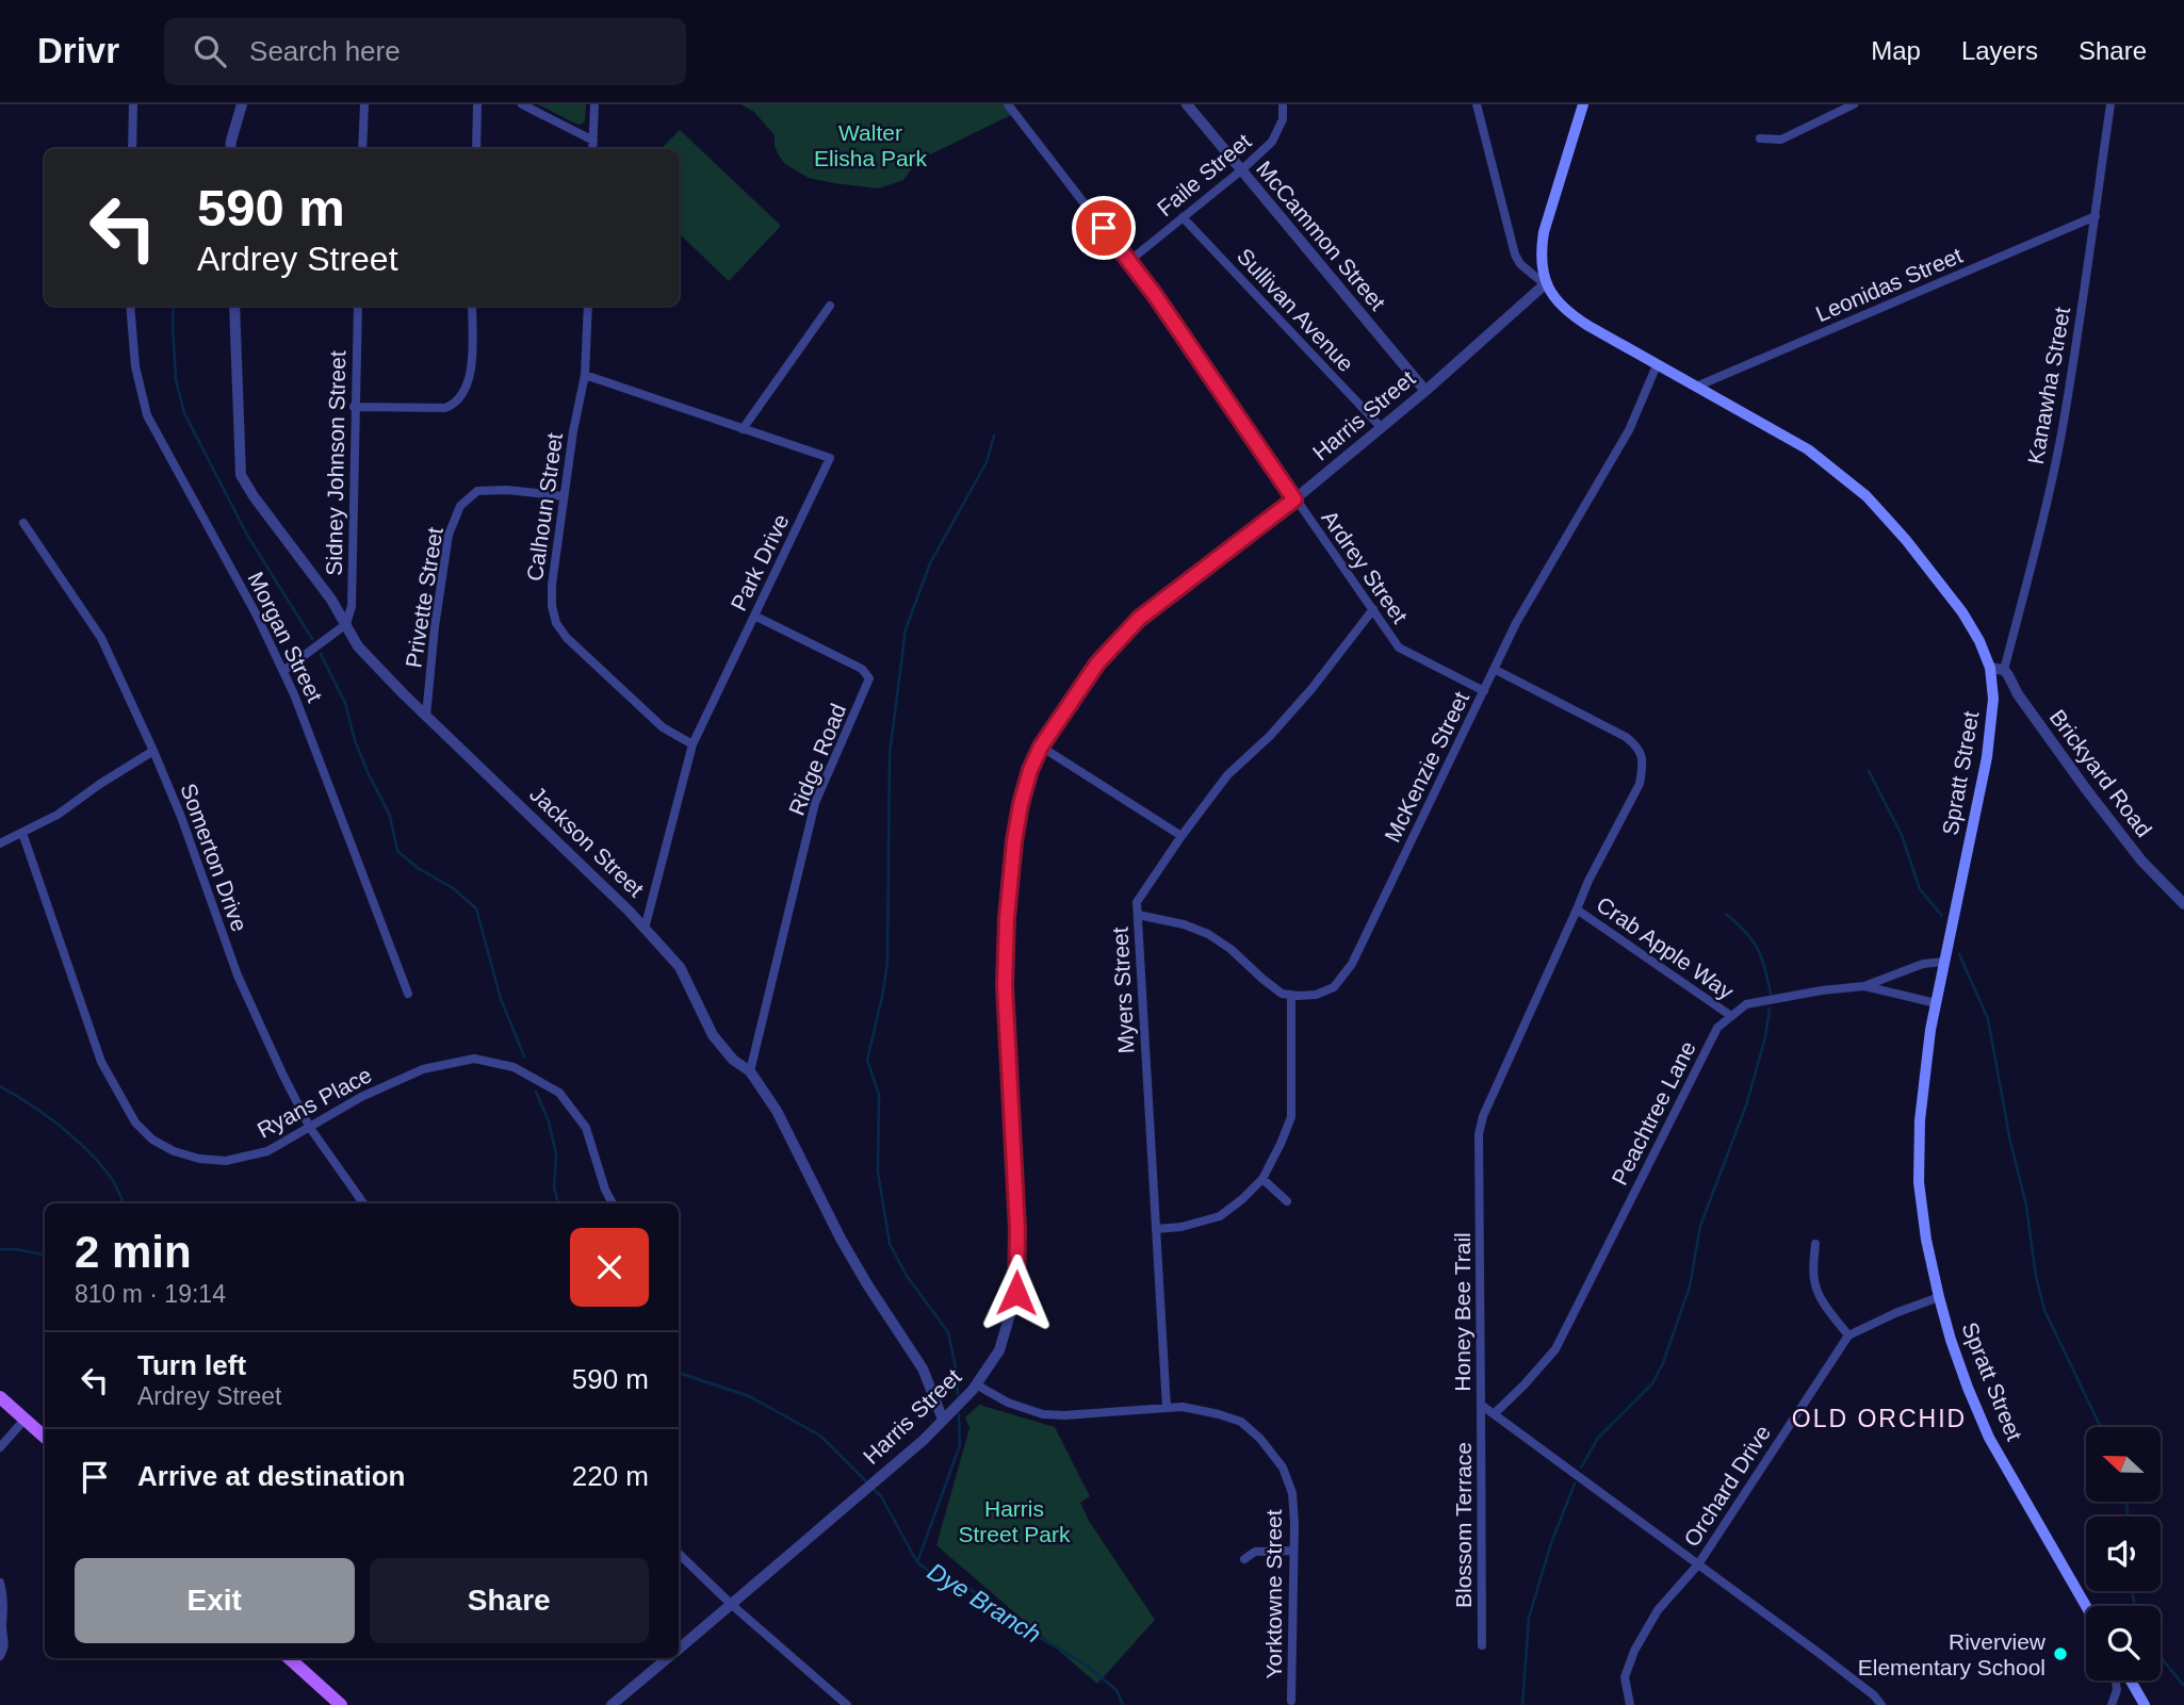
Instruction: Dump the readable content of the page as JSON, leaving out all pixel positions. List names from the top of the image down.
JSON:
{
  "streets": {
    "main road": ["Spratt Street"],
    "street": [
      "Faile Street",
      "McCammon Street",
      "Leonidas Street",
      "Sullivan Avenue",
      "Kanawha Street",
      "Harris Street",
      "Sidney Johnson Street",
      "Calhoun Street",
      "Park Drive",
      "Ardrey Street",
      "Privette Street",
      "Morgan Street",
      "Ridge Road",
      "McKenzie Street",
      "Brickyard Road",
      "Jackson Street",
      "Somerton Drive",
      "Crab Apple Way",
      "Myers Street",
      "Ryans Place",
      "Peachtree Lane",
      "Honey Bee Trail",
      "Orchard Drive",
      "Blossom Terrace",
      "Yorktowne Street"
    ]
  },
  "crossings": [
    ["Faile Street", "McCammon Street"],
    ["Faile Street", "Sullivan Avenue"],
    ["Faile Street", "Ardrey Street"],
    ["McCammon Street", "Harris Street"],
    ["Leonidas Street", "Kanawha Street"],
    ["Leonidas Street", "Spratt Street"],
    ["Sullivan Avenue", "Harris Street"],
    ["Kanawha Street", "Brickyard Road"],
    ["Harris Street", "Ardrey Street"],
    ["Harris Street", "Spratt Street"],
    ["Harris Street", "Jackson Street"],
    ["Harris Street", "Yorktowne Street"],
    ["Sidney Johnson Street", "Jackson Street"],
    ["Calhoun Street", "Park Drive"],
    ["Calhoun Street", "Privette Street"],
    ["Park Drive", "Ridge Road"],
    ["Park Drive", "Jackson Street"],
    ["Ardrey Street", "McKenzie Street"],
    ["Ardrey Street", "Myers Street"],
    ["Privette Street", "Jackson Street"],
    ["Ridge Road", "Jackson Street"],
    ["McKenzie Street", "Spratt Street"],
    ["McKenzie Street", "Honey Bee Trail"],
    ["Spratt Street", "Peachtree Lane"],
    ["Somerton Drive", "Ryans Place"],
    ["Crab Apple Way", "Peachtree Lane"],
    ["Crab Apple Way", "Honey Bee Trail"],
    ["Myers Street", "Yorktowne Street"],
    ["Peachtree Lane", "Honey Bee Trail"],
    ["Honey Bee Trail", "Orchard Drive"],
    ["Honey Bee Trail", "Blossom Terrace"]
  ],
  "districts": ["OLD ORCHID"],
  "water": ["Dye Branch"],
  "parks": ["Walter Elisha Park", "Harris Street Park"],
  "places": ["Riverview Elementary School"],
  "north": "left",
  "page": {
    "header": "Drivr",
    "search": "Search here",
    "nav": ["Map", "Layers", "Share"],
    "turn": ["590 m", "Ardrey Street"],
    "heading": ["2 min", "810 m · 19:14"],
    "list": [
      {
        "name": "Turn left",
        "note": "Ardrey Street",
        "value": "590 m"
      },
      {
        "name": "Arrive at destination",
        "value": "220 m"
      }
    ],
    "buttons": ["Exit", "Share"]
  }
}
